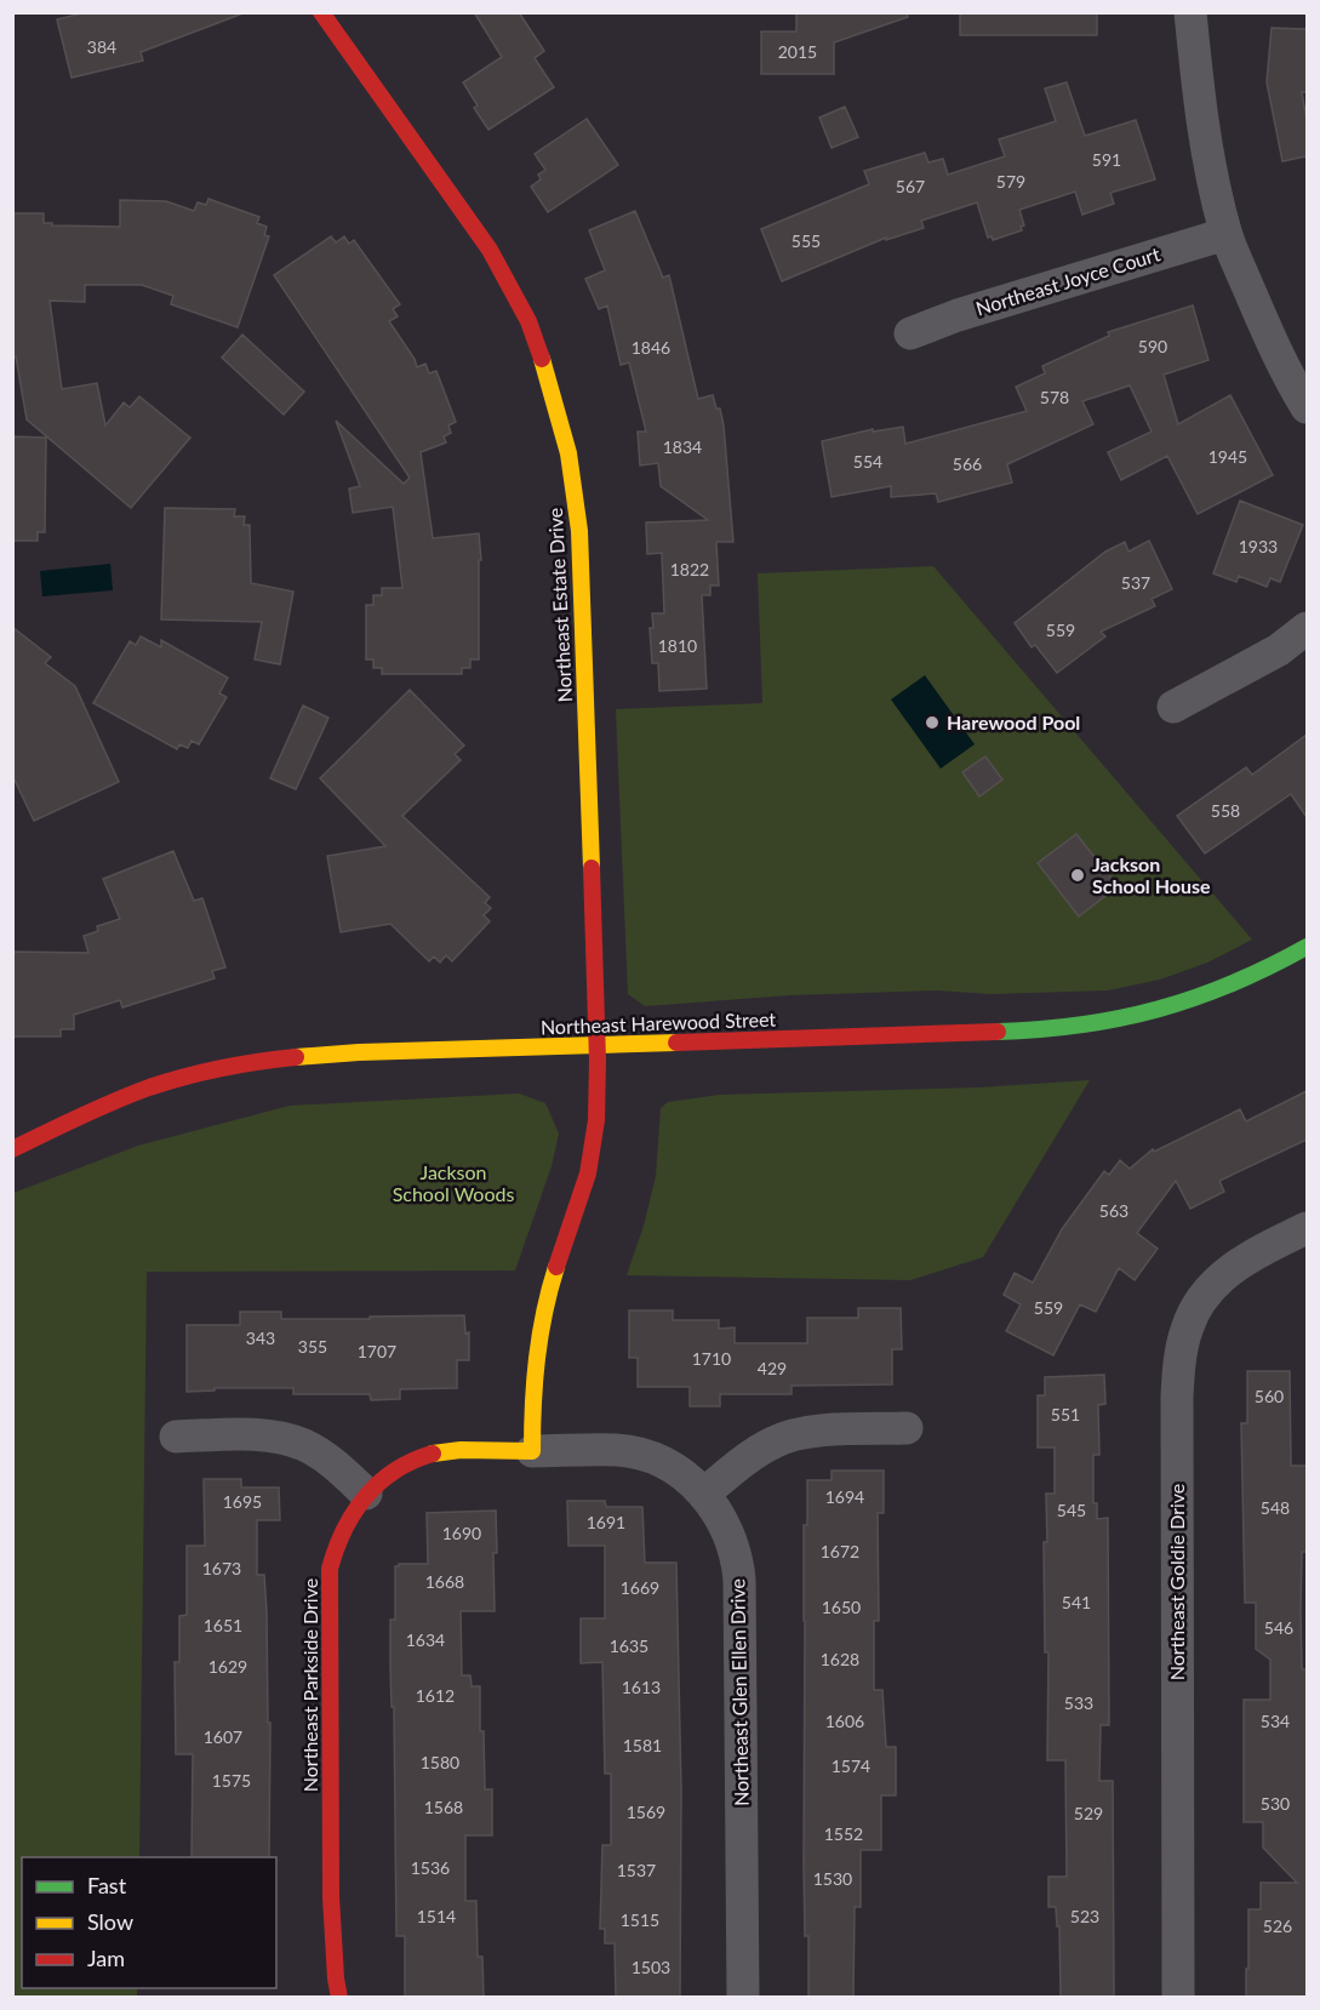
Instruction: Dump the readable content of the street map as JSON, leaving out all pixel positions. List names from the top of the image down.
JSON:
{
  "streets": {
    "street": [
      "Northeast Joyce Court",
      "Northeast Estate Drive",
      "Northeast Harewood Street",
      "Northeast Goldie Drive",
      "Northeast Parkside Drive",
      "Northeast Glen Ellen Drive"
    ]
  },
  "crossings": [
    ["Northeast Estate Drive", "Northeast Harewood Street"],
    ["Northeast Parkside Drive", "Northeast Glen Ellen Drive"]
  ],
  "parks": ["Jackson School Woods"],
  "places": ["Harewood Pool", "Jackson School House"],
  "house_numbers": [
    "384",
    "2015",
    "591",
    "579",
    "567",
    "555",
    "590",
    "1846",
    "578",
    "1834",
    "1945",
    "554",
    "566",
    "1933",
    "1822",
    "537",
    "559",
    "1810",
    "558",
    "563",
    "559",
    "343",
    "355",
    "1707",
    "1710",
    "429",
    "560",
    "551",
    "1694",
    "1695",
    "548",
    "545",
    "1691",
    "1690",
    "1672",
    "1673",
    "1668",
    "1669",
    "541",
    "1650",
    "1651",
    "546",
    "1634",
    "1635",
    "1628",
    "1629",
    "1613",
    "1612",
    "533",
    "1606",
    "534",
    "1607",
    "1581",
    "1580",
    "1574",
    "1575",
    "530",
    "1568",
    "1569",
    "529",
    "1552",
    "1536",
    "1537",
    "1530",
    "1514",
    "523",
    "1515",
    "526",
    "1503"
  ],
  "legend": ["Fast", "Slow", "Jam"]
}
